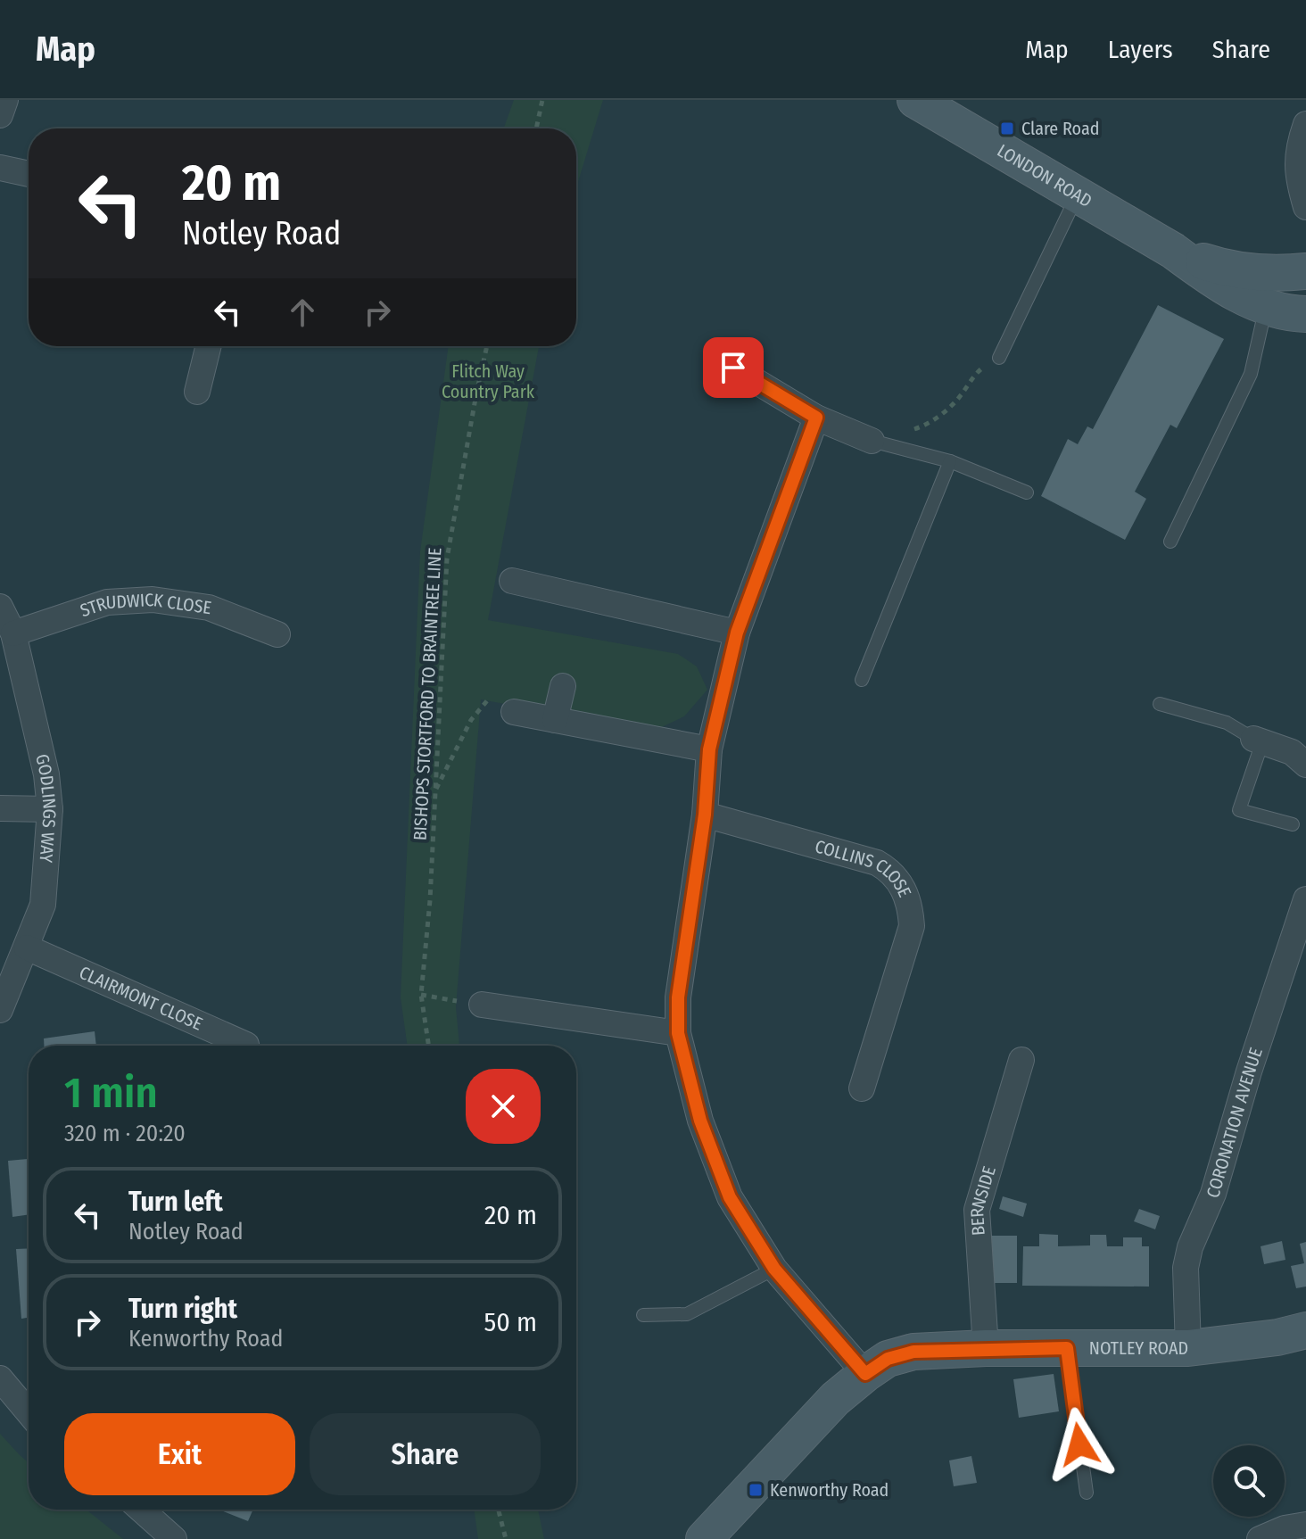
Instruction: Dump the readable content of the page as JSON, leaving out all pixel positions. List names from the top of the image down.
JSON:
{
  "streets": {
    "street": [
      "LONDON ROAD",
      "STRUDWICK CLOSE",
      "GODLINGS WAY",
      "COLLINS CLOSE",
      "CLAIRMONT CLOSE",
      "CORONATION AVENUE",
      "BERNSIDE",
      "NOTLEY ROAD"
    ],
    "path": ["BISHOPS STORTFORD TO BRAINTREE LINE"]
  },
  "crossings": [
    ["STRUDWICK CLOSE", "GODLINGS WAY"],
    ["GODLINGS WAY", "CLAIRMONT CLOSE"],
    ["CORONATION AVENUE", "NOTLEY ROAD"],
    ["BERNSIDE", "NOTLEY ROAD"]
  ],
  "parks": ["Flitch Way Country Park"],
  "places": {
    "transit": ["Clare Road", "Kenworthy Road"]
  },
  "page": {
    "header": "Map",
    "nav": ["Map", "Layers", "Share"],
    "turn": ["20 m", "Notley Road"],
    "heading": ["1 min", "320 m · 20:20"],
    "list": [
      {
        "name": "Turn left",
        "note": "Notley Road",
        "value": "20 m"
      },
      {
        "name": "Turn right",
        "note": "Kenworthy Road",
        "value": "50 m"
      }
    ],
    "buttons": ["Exit", "Share"]
  }
}
